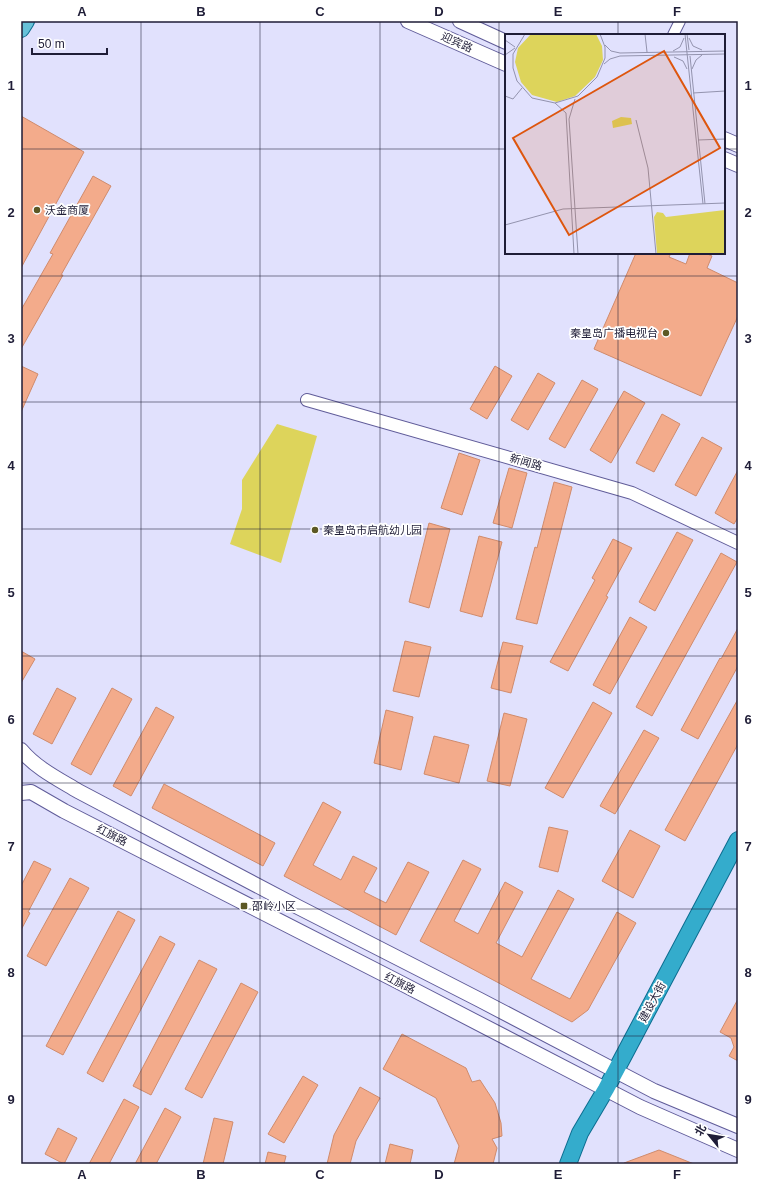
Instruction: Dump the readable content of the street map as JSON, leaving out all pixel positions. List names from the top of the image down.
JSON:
{
  "streets": {
    "highway": ["建设大街"],
    "main road": ["迎宾路", "红旗路"],
    "street": ["新闻路"]
  },
  "crossings": [
    ["红旗路", "建设大街"]
  ],
  "places": {
    "other": ["沃金商厦", "秦皇岛广播电视台", "秦皇岛市启航幼儿园"],
    "transit": ["邵岭小区"]
  },
  "scale_bar": "50 m",
  "north": "top left",
  "grid": {
    "columns": [
      "A",
      "B",
      "C",
      "D",
      "E",
      "F"
    ],
    "rows": [
      "1",
      "2",
      "3",
      "4",
      "5",
      "6",
      "7",
      "8",
      "9"
    ]
  }
}
